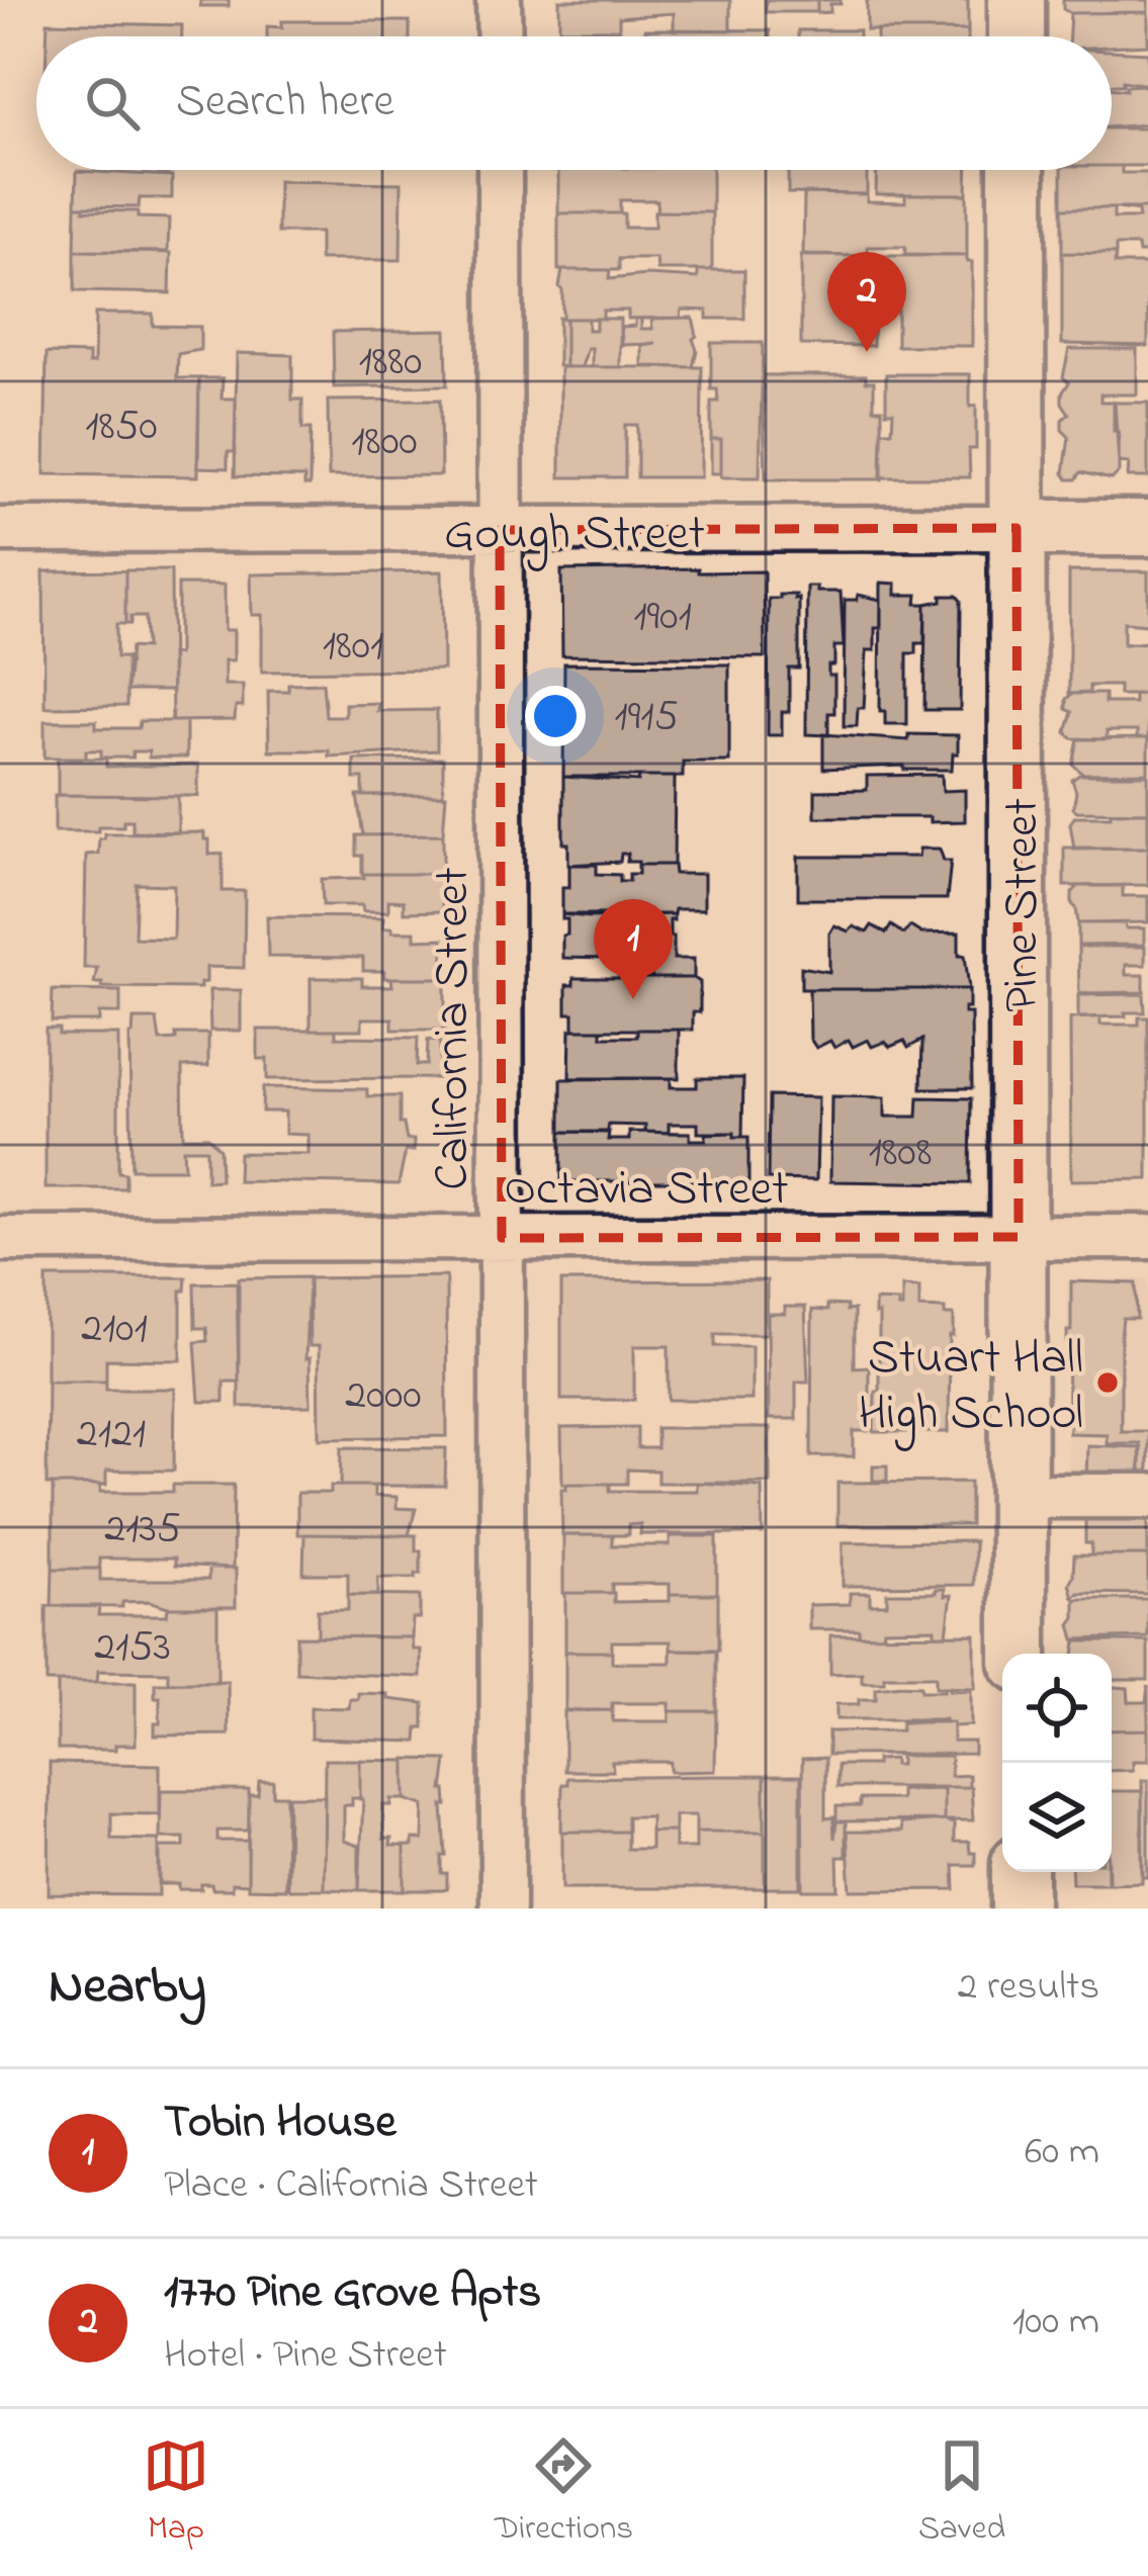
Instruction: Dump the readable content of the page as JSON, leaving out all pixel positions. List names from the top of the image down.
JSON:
{
  "streets": {
    "main road": ["Gough Street", "Pine Street"],
    "street": ["California Street", "Octavia Street"]
  },
  "crossings": [
    ["Gough Street", "Pine Street"],
    ["Gough Street", "California Street"],
    ["Pine Street", "Octavia Street"],
    ["California Street", "Octavia Street"]
  ],
  "places": ["Stuart Hall High School"],
  "house_numbers": [
    "1880",
    "1850",
    "1800",
    "1901",
    "1801",
    "1915",
    "1808",
    "2101",
    "2000",
    "2121",
    "2135",
    "2153"
  ],
  "page": {
    "search": "Search here",
    "pins": ["2", "1"],
    "heading": ["Nearby", "2 results"],
    "list": [
      {
        "mark": "1",
        "name": "Tobin House",
        "note": "Place · California Street",
        "value": "60 m"
      },
      {
        "mark": "2",
        "name": "1770 Pine Grove Apts",
        "note": "Hotel · Pine Street",
        "value": "100 m"
      }
    ],
    "nav": ["Map", "Directions", "Saved"]
  }
}
